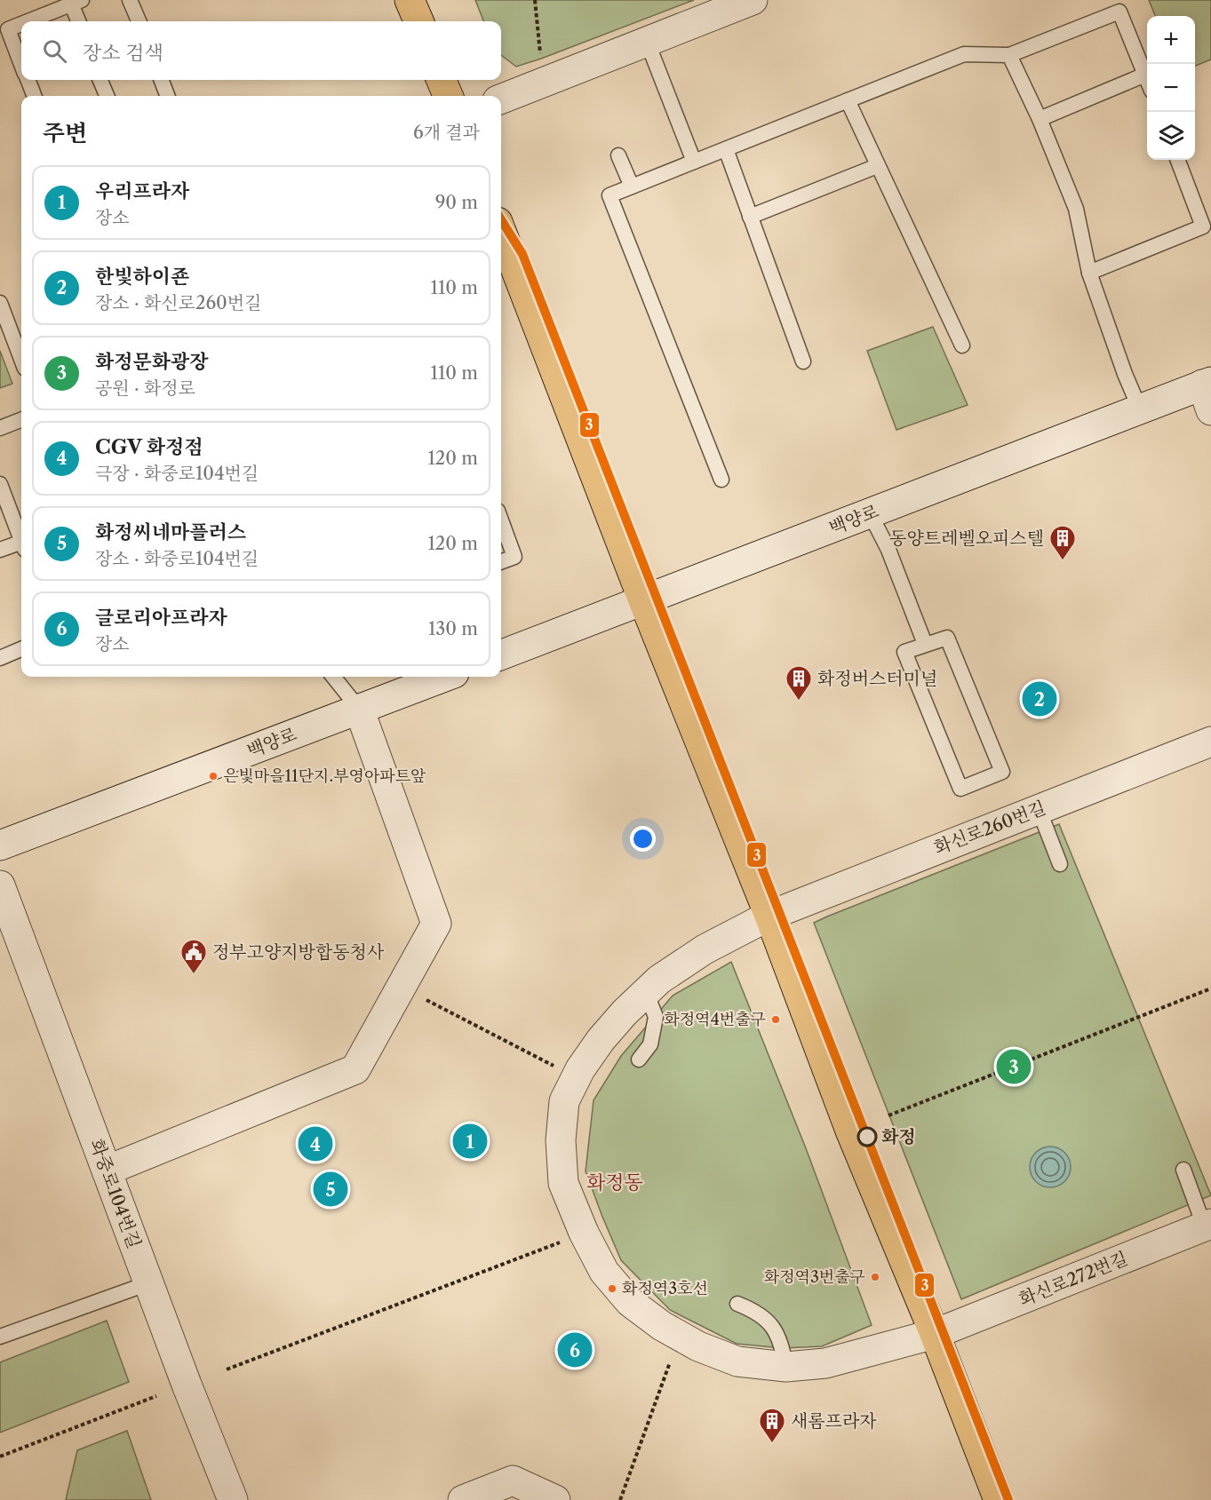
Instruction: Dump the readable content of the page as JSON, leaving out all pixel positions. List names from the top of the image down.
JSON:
{
  "streets": {
    "street": [
      "백양로",
      "화신로260번길",
      "화중로104번길",
      "화신로272번길"
    ]
  },
  "crossings": [
    ["화신로260번길", "화신로272번길"]
  ],
  "districts": ["화정동"],
  "places": {
    "building": ["동양트레벨오피스텔", "화정버스터미널", "새롬프라자"],
    "other": [
      "은빛마을11단지.부영아파트앞",
      "화정역4번출구",
      "화정",
      "화정역3번출구",
      "화정역3호선"
    ],
    "public building": ["정부고양지방합동청사"]
  },
  "lines": ["transit line 3"],
  "page": {
    "map_buttons": ["+", "−"],
    "search": "장소 검색",
    "heading": ["주변", "6개 결과"],
    "list": [
      {
        "mark": "1",
        "name": "우리프라자",
        "note": "장소",
        "value": "90 m"
      },
      {
        "mark": "2",
        "name": "한빛하이죤",
        "note": "장소 · 화신로260번길",
        "value": "110 m"
      },
      {
        "mark": "3",
        "name": "화정문화광장",
        "note": "공원 · 화정로",
        "value": "110 m"
      },
      {
        "mark": "4",
        "name": "CGV 화정점",
        "note": "극장 · 화중로104번길",
        "value": "120 m"
      },
      {
        "mark": "5",
        "name": "화정씨네마플러스",
        "note": "장소 · 화중로104번길",
        "value": "120 m"
      },
      {
        "mark": "6",
        "name": "글로리아프라자",
        "note": "장소",
        "value": "130 m"
      }
    ],
    "pins": [
      "2",
      "3",
      "1",
      "4",
      "5",
      "6"
    ]
  }
}
